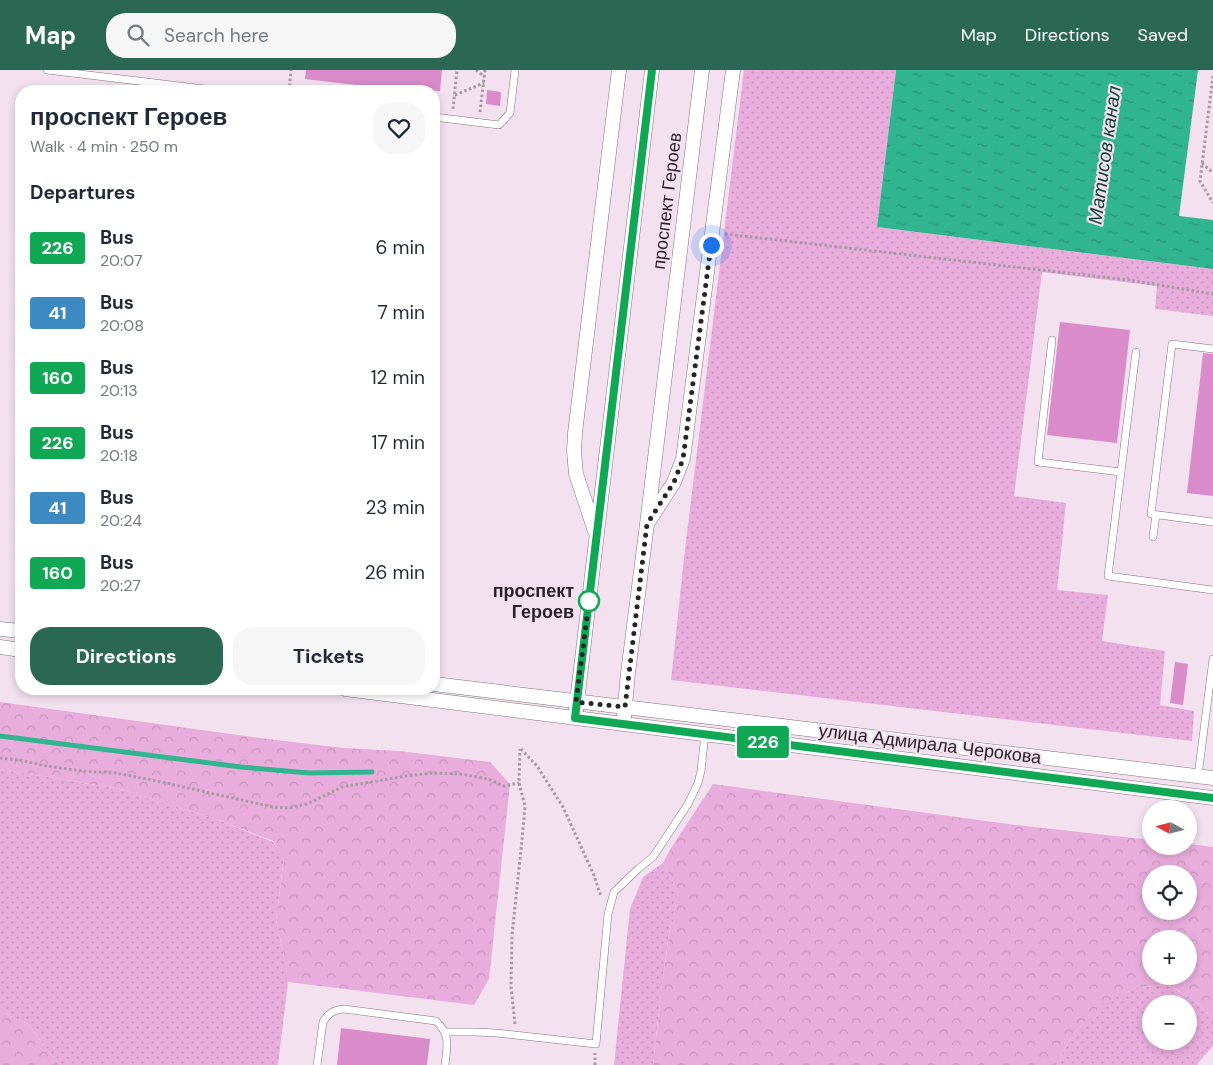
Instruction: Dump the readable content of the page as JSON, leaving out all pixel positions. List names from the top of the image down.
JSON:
{
  "streets": {
    "street": ["проспект Героев", "улица Адмирала Черокова"]
  },
  "crossings": [
    ["проспект Героев", "улица Адмирала Черокова"]
  ],
  "water": ["Матисов канал"],
  "places": ["проспект Героев"],
  "lines": ["bus line 226"],
  "north": "left",
  "page": {
    "header": "Map",
    "search": "Search here",
    "nav": ["Map", "Directions", "Saved"],
    "on_map": "226",
    "heading": [
      ["проспект Героев", "Walk · 4 min · 250 m"],
      "Departures"
    ],
    "list": [
      {
        "mark": "226",
        "name": "Bus",
        "note": "20:07",
        "value": "6 min"
      },
      {
        "mark": "41",
        "name": "Bus",
        "note": "20:08",
        "value": "7 min"
      },
      {
        "mark": "160",
        "name": "Bus",
        "note": "20:13",
        "value": "12 min"
      },
      {
        "mark": "226",
        "name": "Bus",
        "note": "20:18",
        "value": "17 min"
      },
      {
        "mark": "41",
        "name": "Bus",
        "note": "20:24",
        "value": "23 min"
      },
      {
        "mark": "160",
        "name": "Bus",
        "note": "20:27",
        "value": "26 min"
      }
    ],
    "buttons": ["Directions", "Tickets"],
    "map_buttons": ["+", "−"]
  }
}
